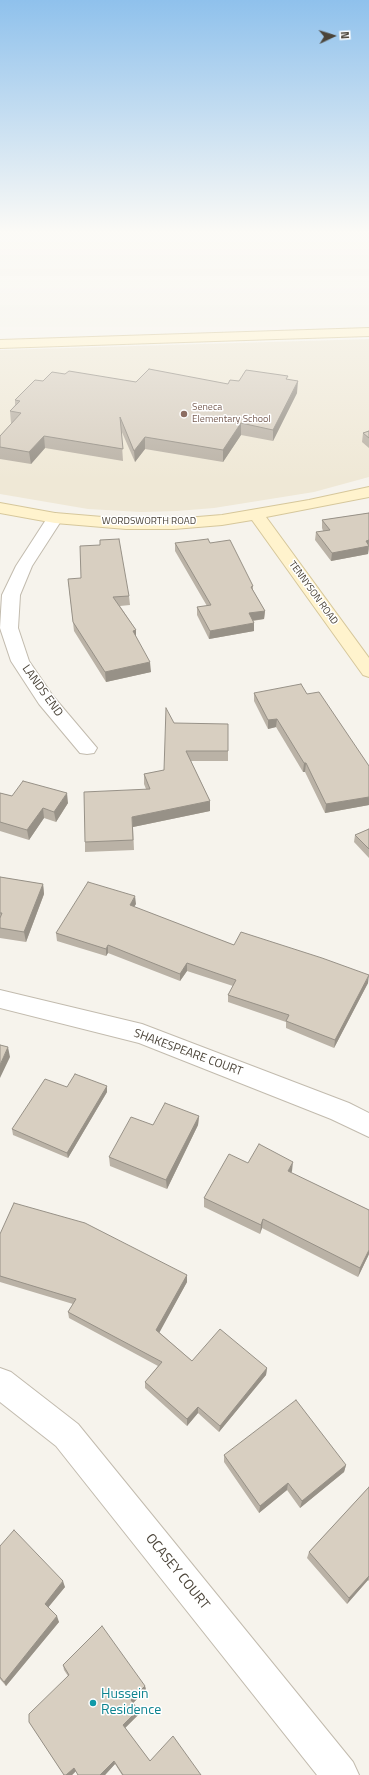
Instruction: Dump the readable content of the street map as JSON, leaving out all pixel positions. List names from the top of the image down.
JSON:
{
  "streets": {
    "street": [
      "WORDSWORTH ROAD",
      "TENNYSON ROAD",
      "LANDS END",
      "SHAKESPEARE COURT",
      "OCASEY COURT"
    ]
  },
  "crossings": [
    ["WORDSWORTH ROAD", "TENNYSON ROAD"],
    ["WORDSWORTH ROAD", "LANDS END"]
  ],
  "places": ["Seneca Elementary School", "Hussein Residence"],
  "north": "right"
}
